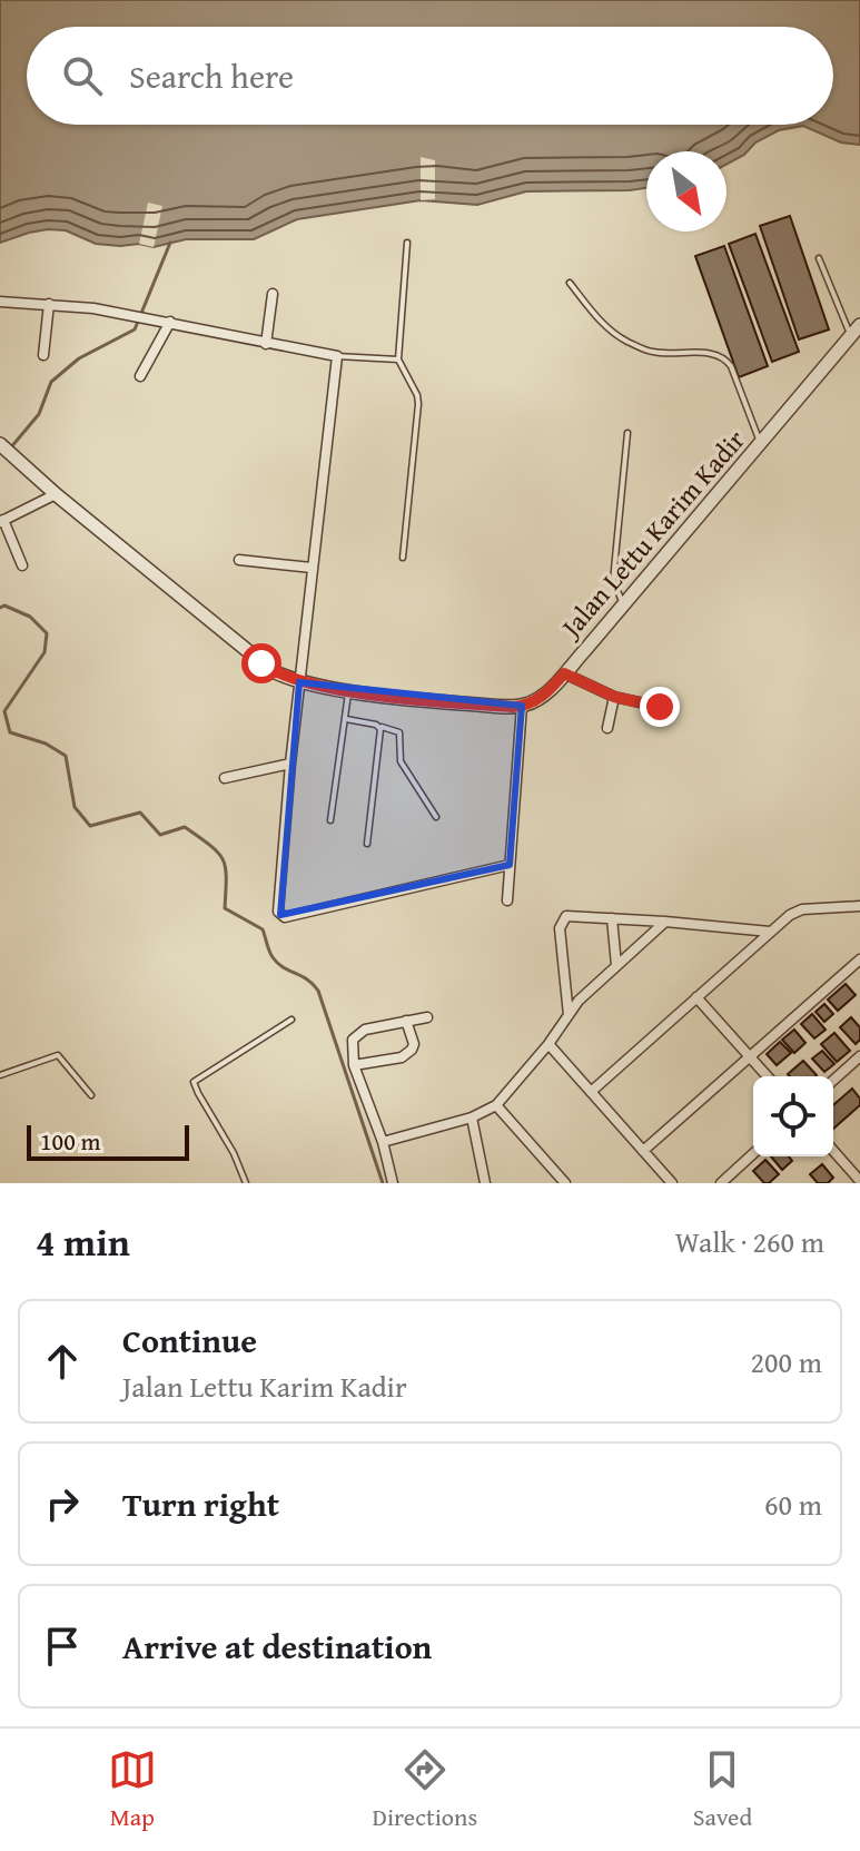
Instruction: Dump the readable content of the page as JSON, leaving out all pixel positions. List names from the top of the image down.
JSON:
{
  "streets": {
    "street": ["Jalan Lettu Karim Kadir"]
  },
  "scale_bar": "100 m",
  "north": "bottom right",
  "page": {
    "search": "Search here",
    "scale": "100 m",
    "heading": ["4 min", "Walk · 260 m"],
    "list": [
      ["Continue", "Jalan Lettu Karim Kadir", "200 m"],
      ["Turn right", "60 m"],
      "Arrive at destination"
    ],
    "nav": ["Map", "Directions", "Saved"]
  }
}
